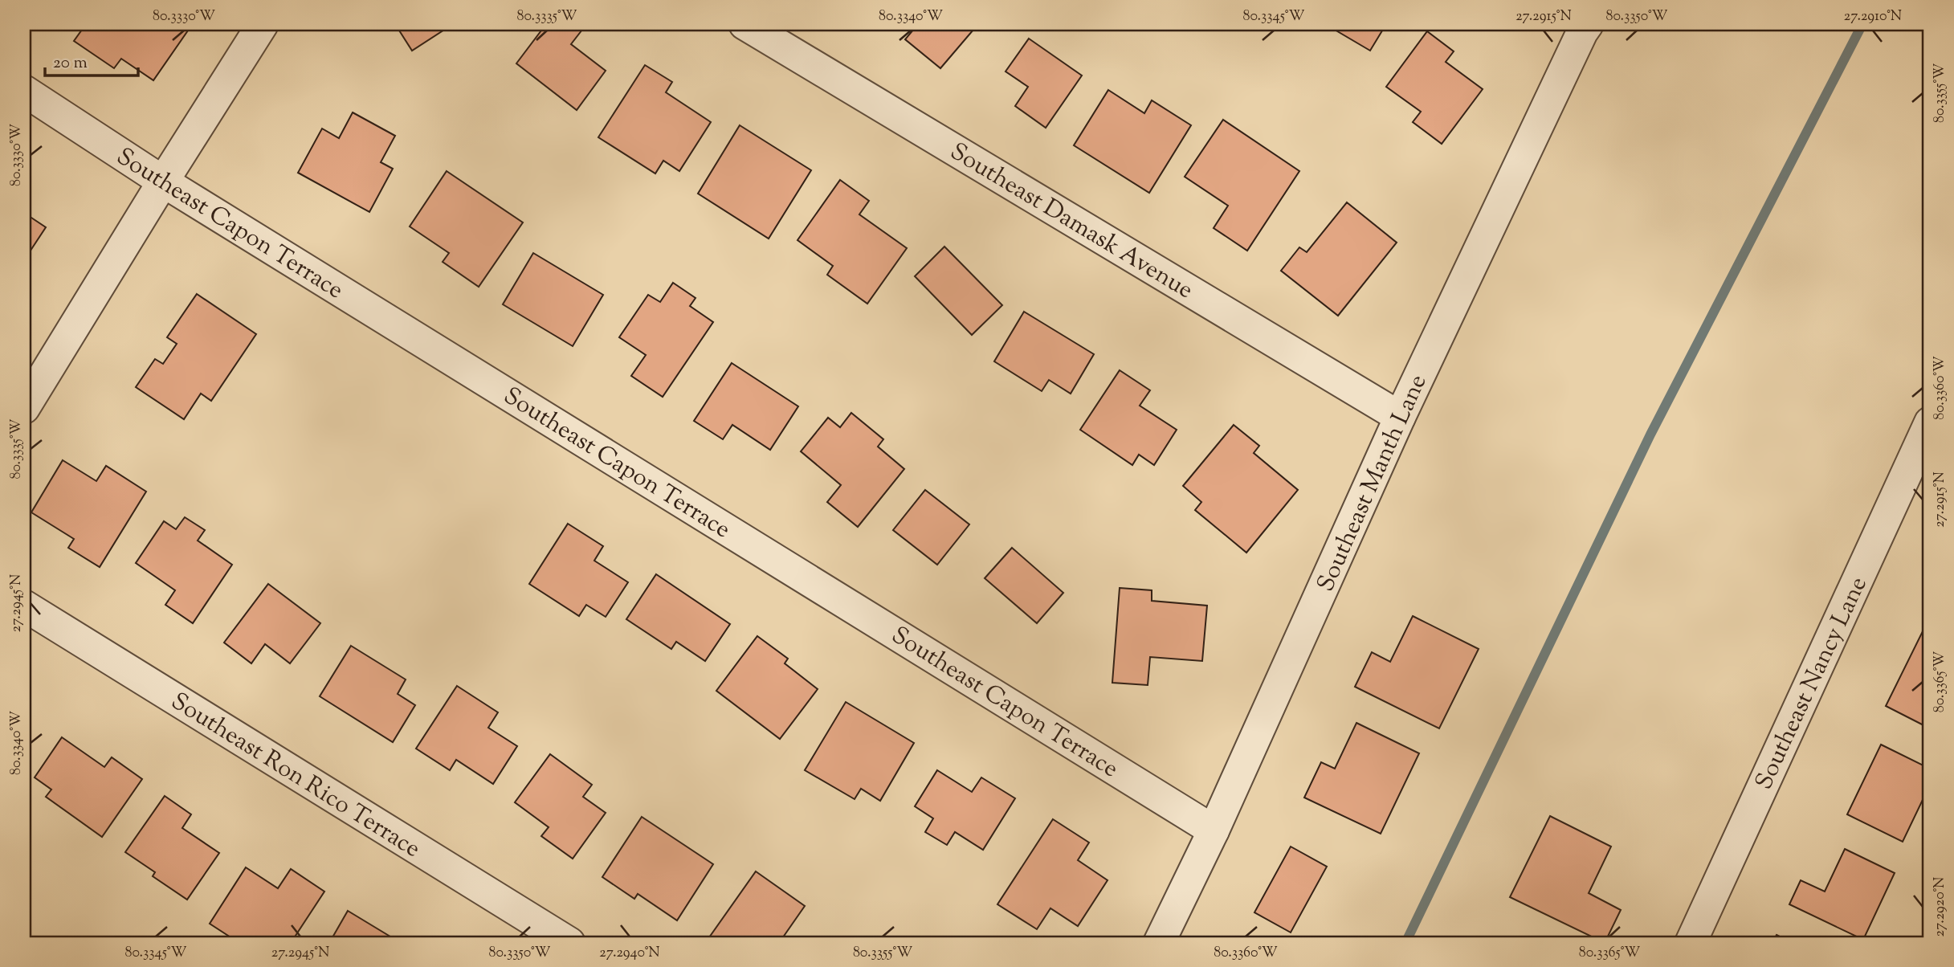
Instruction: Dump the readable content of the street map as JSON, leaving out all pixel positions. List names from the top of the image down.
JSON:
{
  "streets": {
    "street": [
      "Southeast Damask Avenue",
      "Southeast Capon Terrace",
      "Southeast Manth Lane",
      "Southeast Nancy Lane",
      "Southeast Ron Rico Terrace"
    ]
  },
  "crossings": [
    ["Southeast Damask Avenue", "Southeast Manth Lane"],
    ["Southeast Capon Terrace", "Southeast Manth Lane"]
  ],
  "scale_bar": "20 m",
  "coordinates": [
    "80.3330°W",
    "80.3335°W",
    "80.3340°W",
    "80.3345°W",
    "27.2915°N",
    "80.3350°W",
    "27.2910°N",
    "80.3355°W",
    "80.3360°W",
    "27.2945°N",
    "80.3365°W",
    "27.2920°N",
    "27.2940°N"
  ]
}
